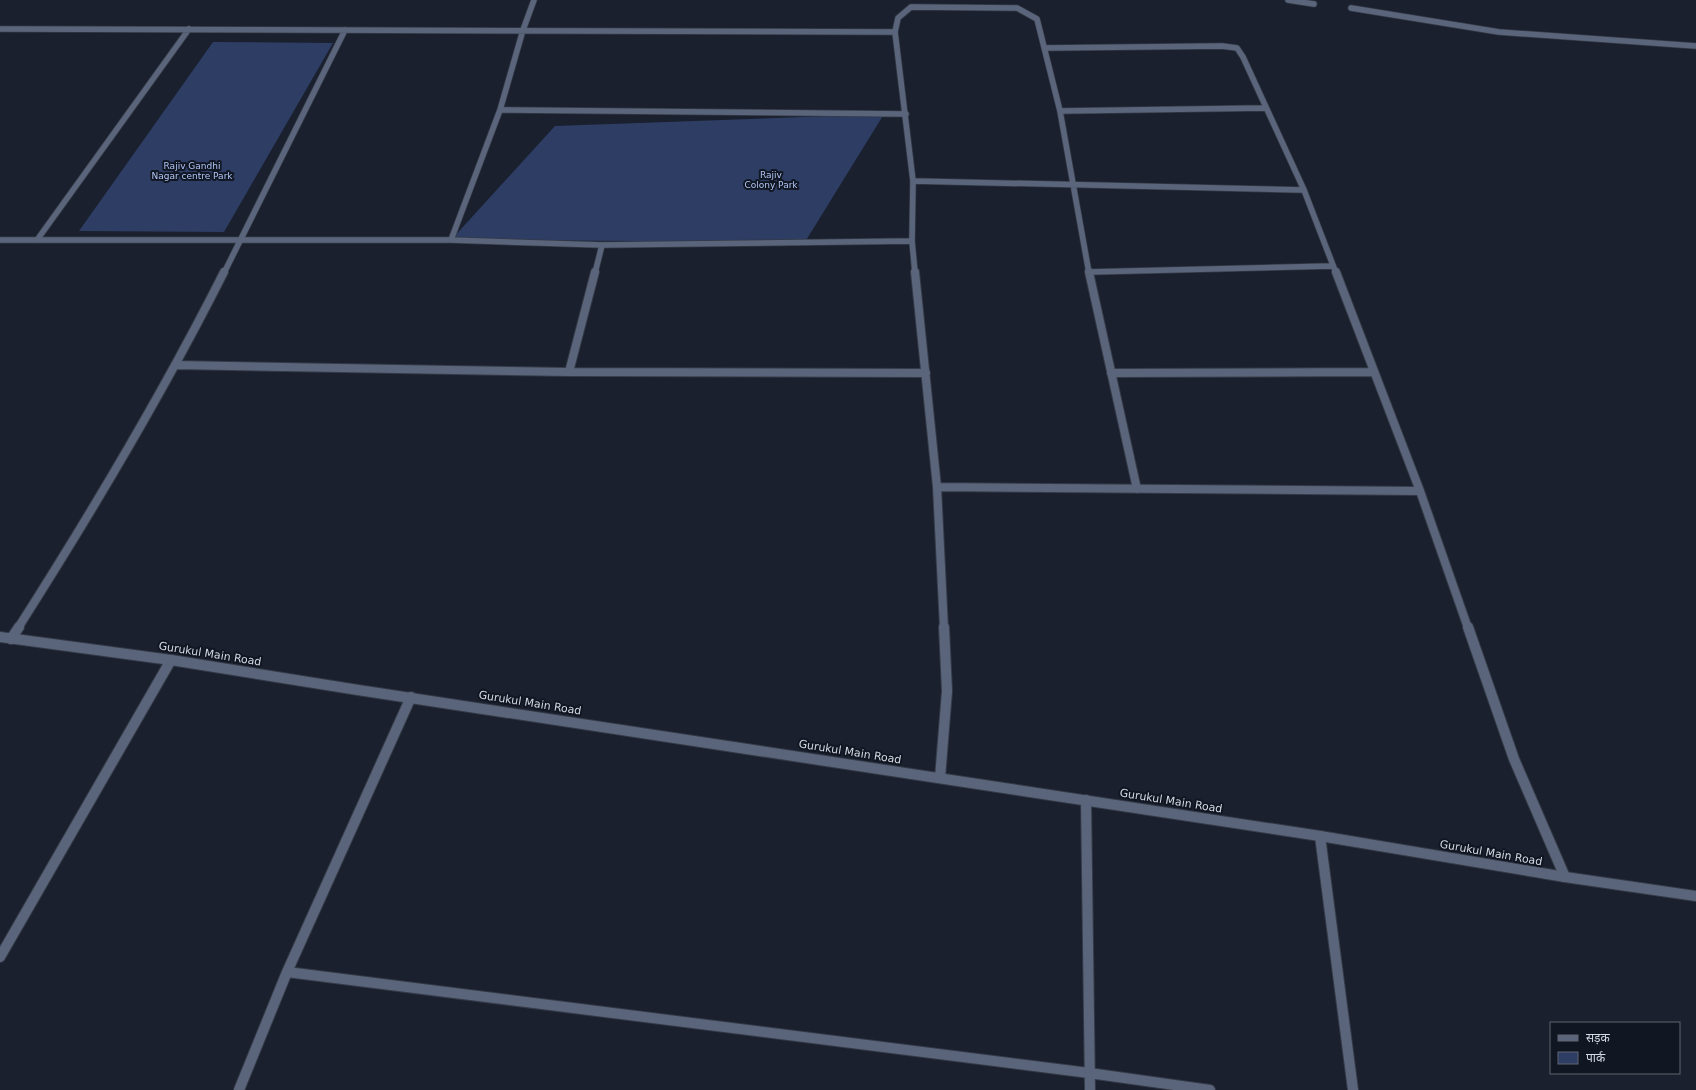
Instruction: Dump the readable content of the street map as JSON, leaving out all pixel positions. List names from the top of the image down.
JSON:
{
  "streets": {
    "street": ["Gurukul Main Road"]
  },
  "parks": ["Rajiv Gandhi Nagar centre Park", "Rajiv Colony Park"],
  "legend": ["सड़क", "पार्क"]
}
